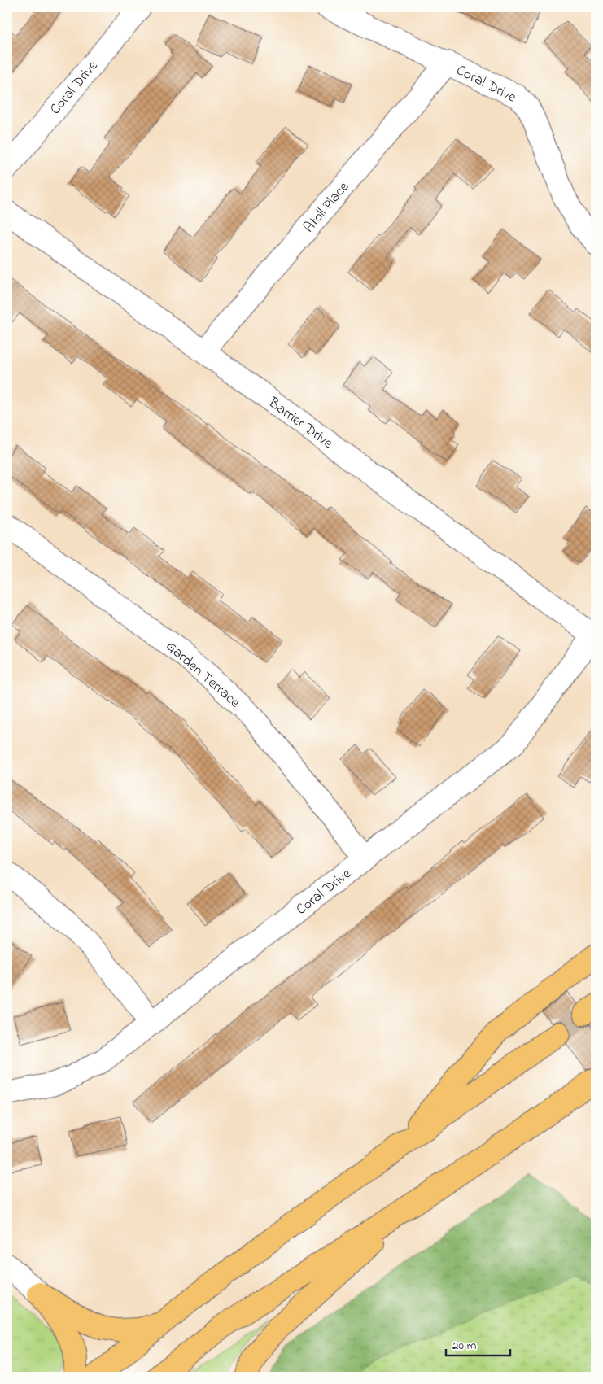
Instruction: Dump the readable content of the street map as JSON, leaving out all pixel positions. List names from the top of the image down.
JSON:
{
  "streets": {
    "street": [
      "Coral Drive",
      "Atoll Place",
      "Barrier Drive",
      "Garden Terrace"
    ]
  },
  "crossings": [
    ["Coral Drive", "Atoll Place"],
    ["Coral Drive", "Barrier Drive"],
    ["Coral Drive", "Garden Terrace"],
    ["Atoll Place", "Barrier Drive"]
  ],
  "scale_bar": "20 m"
}
